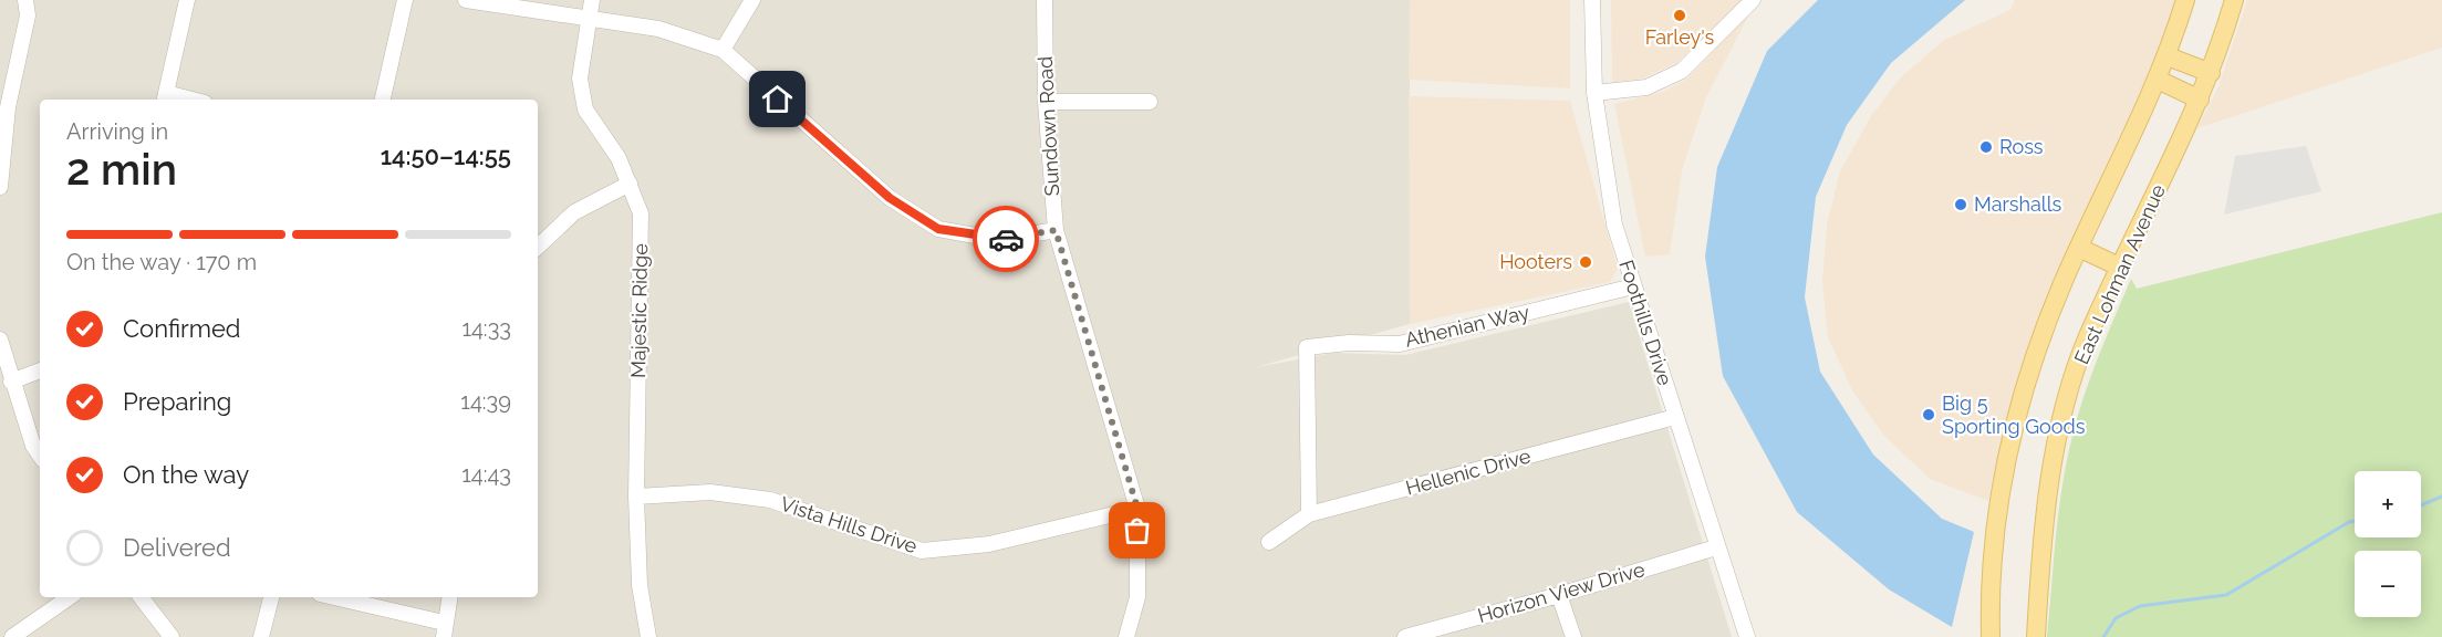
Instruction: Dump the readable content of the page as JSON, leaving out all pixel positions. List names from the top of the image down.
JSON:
{
  "streets": {
    "main road": ["East Lohman Avenue"],
    "street": [
      "Sundown Road",
      "Majestic Ridge",
      "Foothills Drive",
      "Athenian Way",
      "Hellenic Drive",
      "Vista Hills Drive",
      "Horizon View Drive"
    ]
  },
  "crossings": [
    ["Sundown Road", "Vista Hills Drive"],
    ["Majestic Ridge", "Vista Hills Drive"],
    ["Foothills Drive", "Athenian Way"],
    ["Foothills Drive", "Hellenic Drive"],
    ["Foothills Drive", "Horizon View Drive"],
    ["Athenian Way", "Hellenic Drive"]
  ],
  "places": [
    "Farley's",
    "Ross",
    "Marshalls",
    "Hooters",
    "Big 5 Sporting Goods"
  ],
  "page": {
    "heading": ["2 min", "Arriving in", "14:50–14:55"],
    "bar": "On the way · 170 m",
    "list": [
      ["Confirmed", "14:33"],
      ["Preparing", "14:39"],
      ["On the way", "14:43"],
      "Delivered"
    ],
    "map_buttons": ["+", "−"]
  }
}
